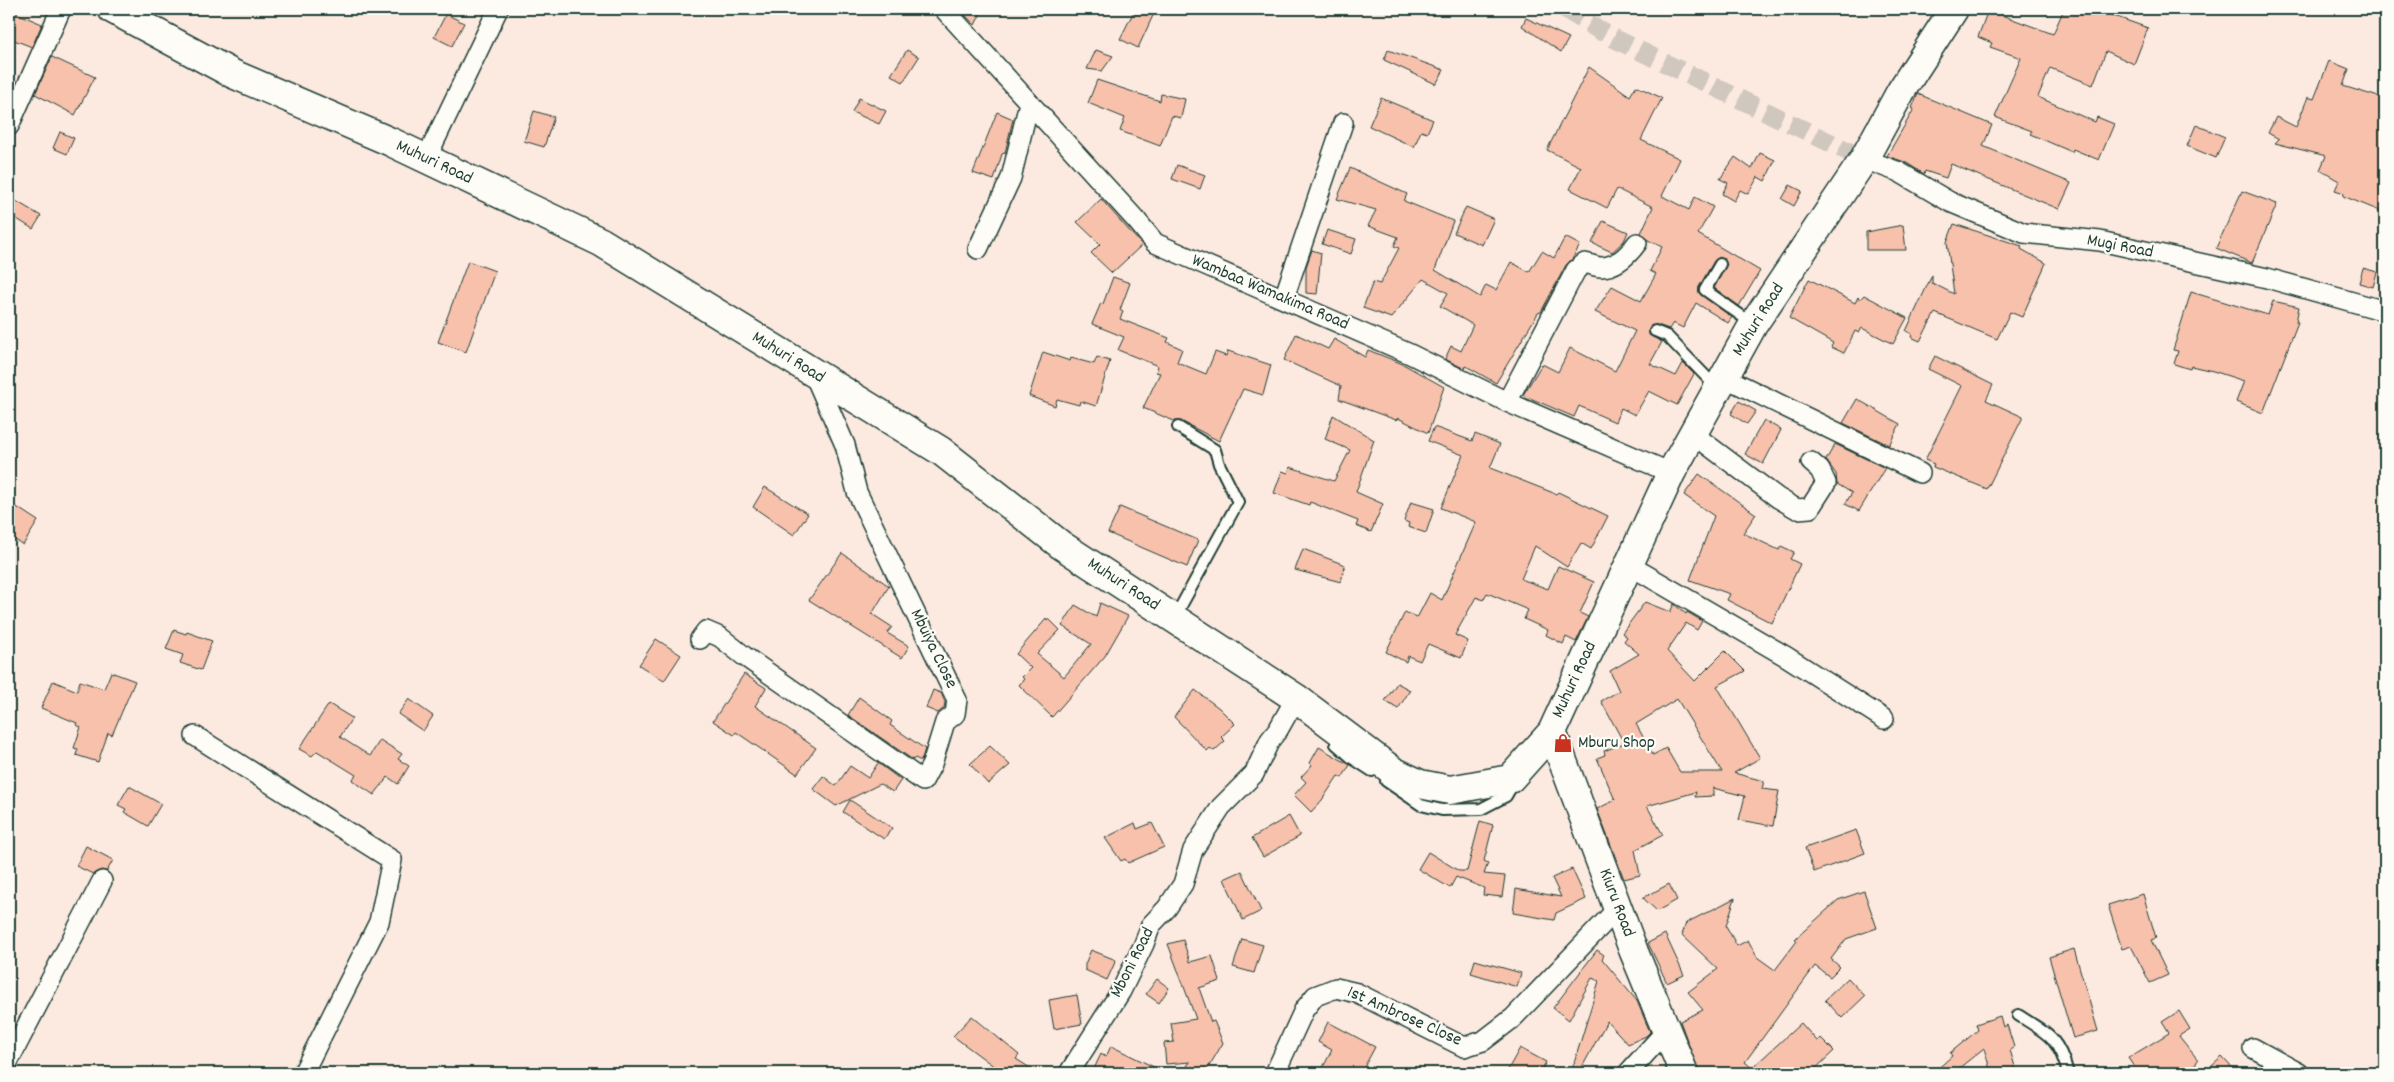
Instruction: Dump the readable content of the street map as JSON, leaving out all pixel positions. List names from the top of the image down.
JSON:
{
  "streets": {
    "main road": ["Muhuri Road", "Kiuru Road"],
    "street": [
      "Mugi Road",
      "Wambaa Wamakima Road",
      "Mbuiya Close",
      "Mboni Road",
      "1st Ambrose Close"
    ]
  },
  "crossings": [
    ["Muhuri Road", "Mugi Road"],
    ["Muhuri Road", "Wambaa Wamakima Road"],
    ["Muhuri Road", "Mbuiya Close"],
    ["Muhuri Road", "Kiuru Road"],
    ["Muhuri Road", "Mboni Road"],
    ["Kiuru Road", "1st Ambrose Close"]
  ],
  "places": {
    "shop": ["Mburu Shop"]
  }
}
